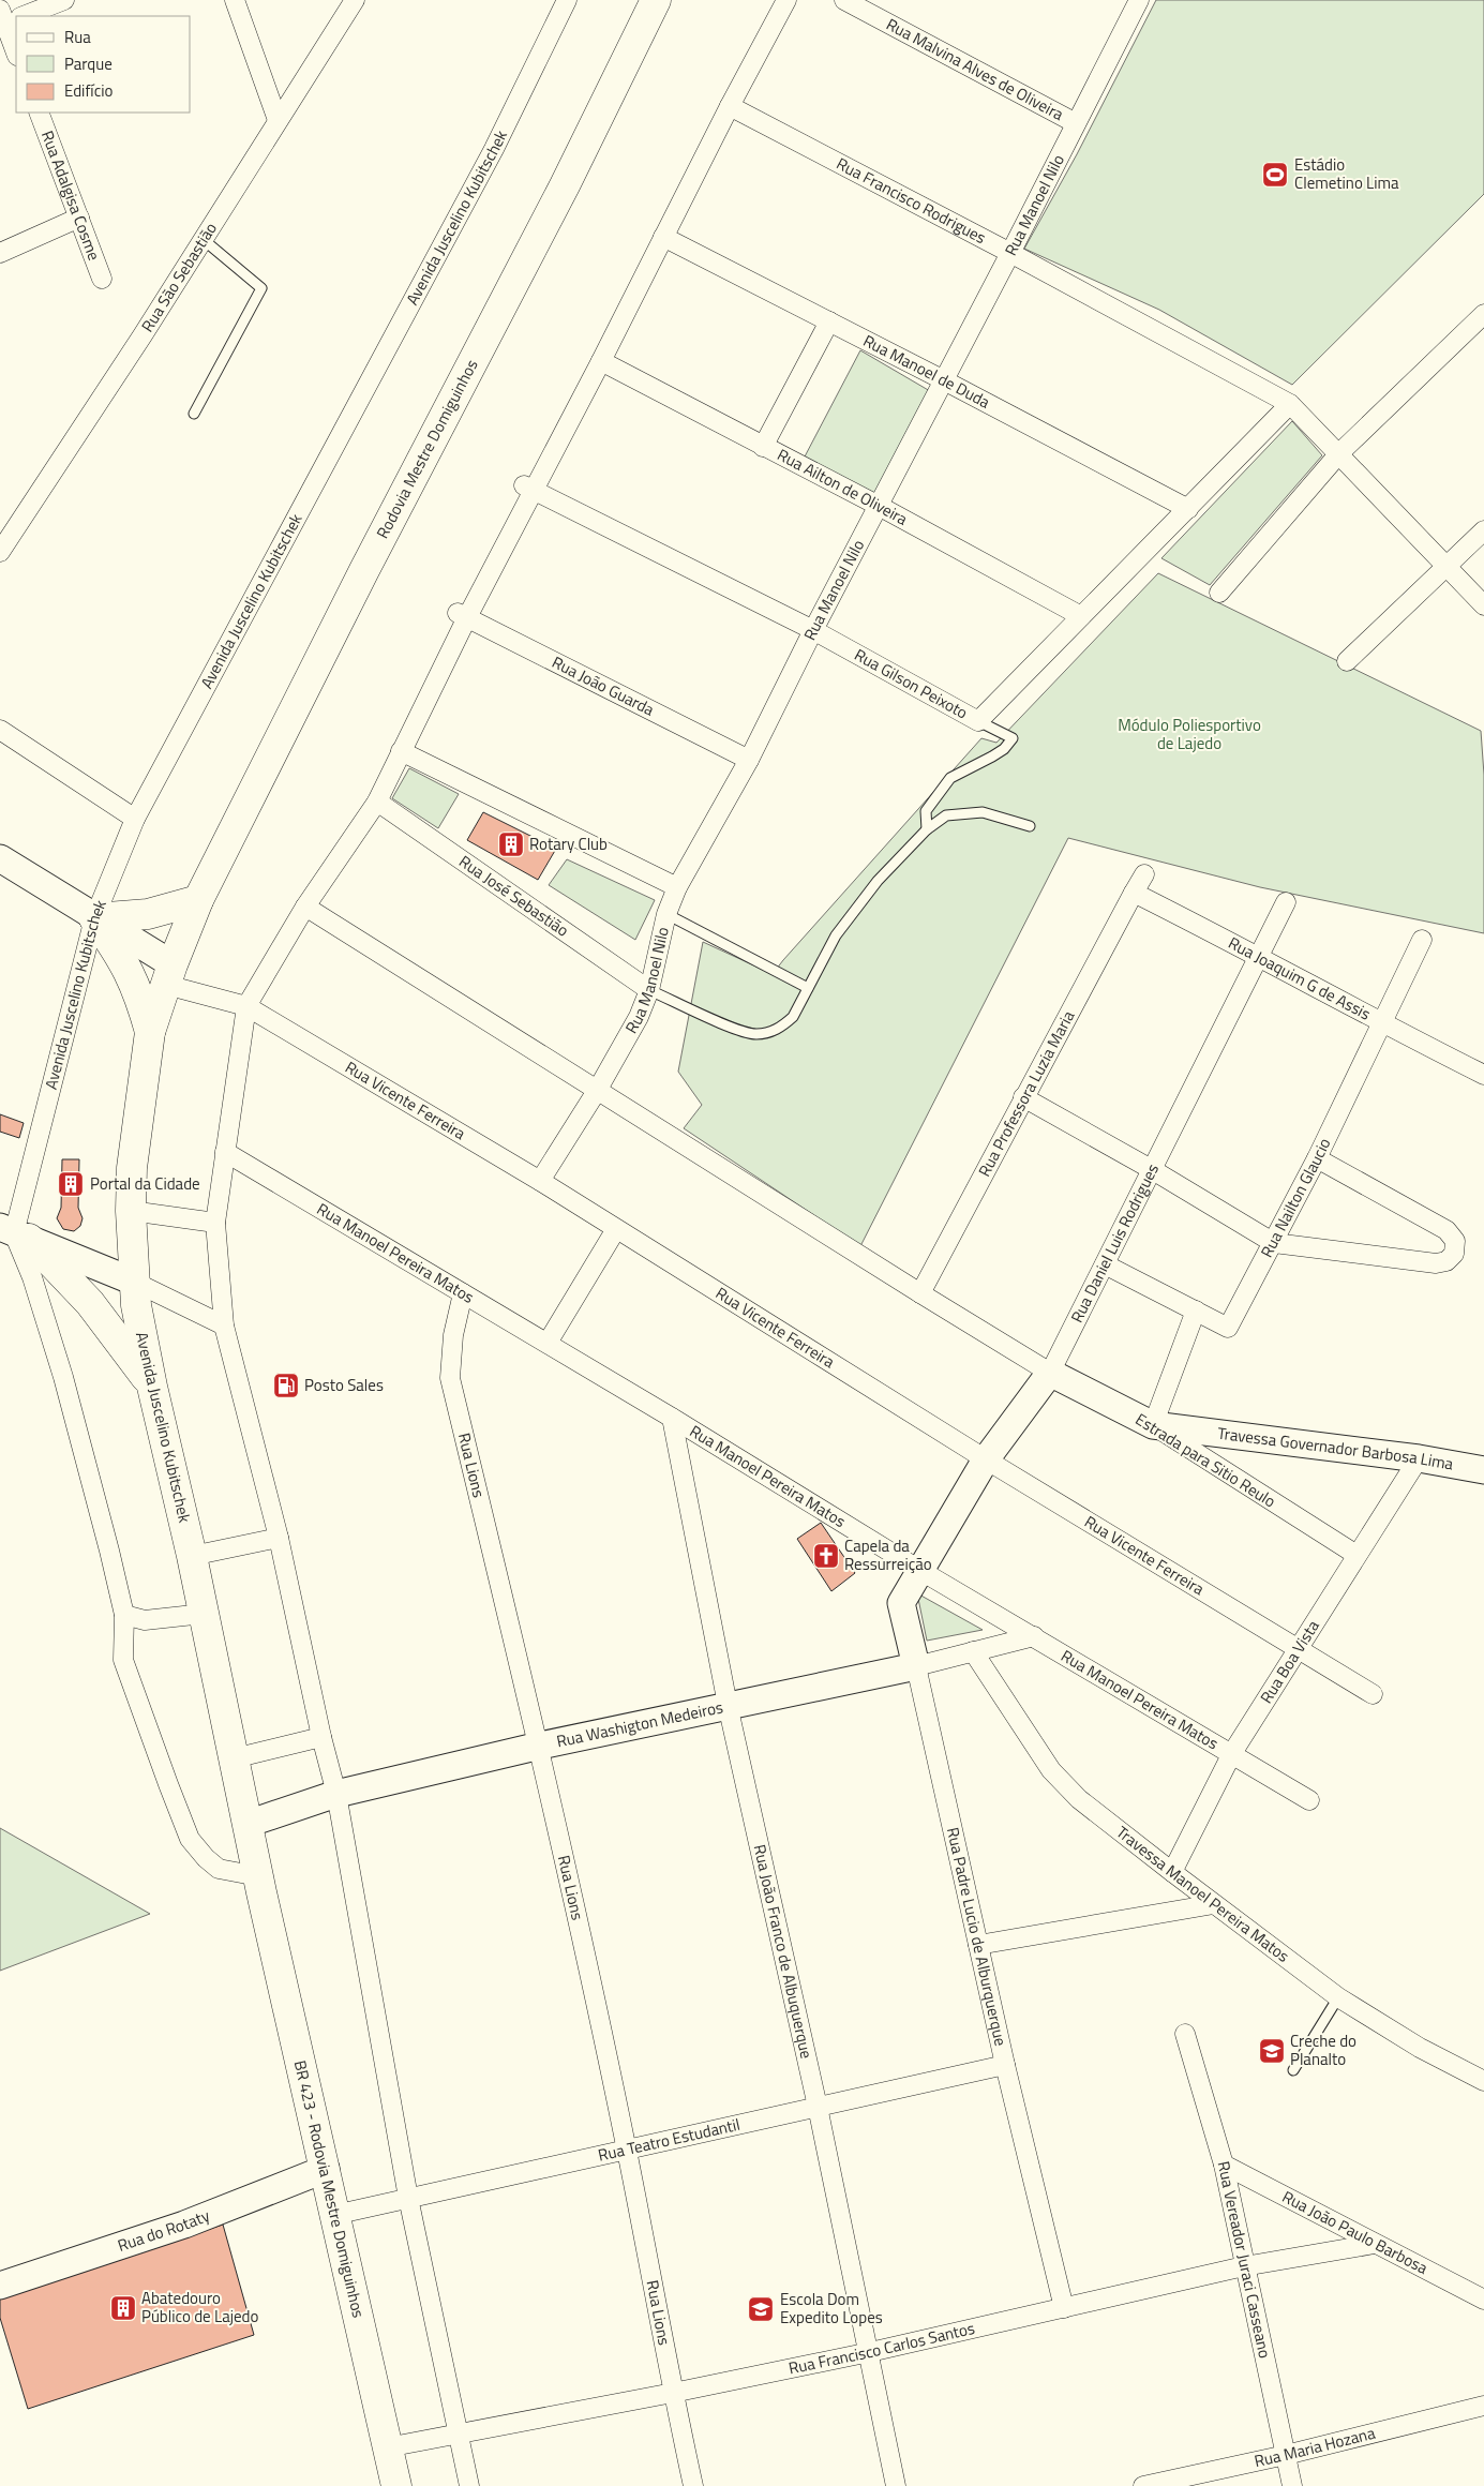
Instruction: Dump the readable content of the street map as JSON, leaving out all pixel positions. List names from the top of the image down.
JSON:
{
  "streets": {
    "main road": ["Avenida Juscelino Kubitschek", "Rodovia Mestre Domiguinhos", "BR 423 - Rodovia Mestre Domiguinhos"],
    "street": [
      "Rua Malvina Alves de Oliveira",
      "Rua Adalgisa Cosme",
      "Rua Francisco Rodrigues",
      "Rua Manoel Nilo",
      "Rua São Sebastião",
      "Rua Manoel de Duda",
      "Rua Ailton de Oliveira",
      "Rua Gilson Peixoto",
      "Rua João Guarda",
      "Rua José Sebastião",
      "Rua Joaquim G de Assis",
      "Rua Professora Luzia Maria",
      "Rua Vicente Ferreira",
      "Rua Nailton Glaucio",
      "Rua Daniel Luis Rodrigues",
      "Rua Manoel Pereira Matos",
      "Travessa Governador Barbosa Lima",
      "Estrada para Sitio Reulo",
      "Rua Lions",
      "Rua Boa Vista",
      "Rua Washigton Medeiros",
      "Travessa Manoel Pereira Matos",
      "Rua Padre Lucio de Alburquerque",
      "Rua João Franco de Albuquerque",
      "Rua Teatro Estudantil",
      "Rua do Rotaty",
      "Rua João Paulo Barbosa",
      "Rua Vereador Juraci Casseano",
      "Rua Francisco Carlos Santos",
      "Rua Maria Hozana"
    ]
  },
  "crossings": [
    ["Rua Malvina Alves de Oliveira", "Rua Manoel Nilo"],
    ["Rua Francisco Rodrigues", "Rua Manoel Nilo"],
    ["Rua Francisco Rodrigues", "Rua Gilson Peixoto"],
    ["Rua Manoel Nilo", "Rua Manoel de Duda"],
    ["Rua Manoel Nilo", "Rua Ailton de Oliveira"],
    ["Rua Manoel Nilo", "Rua Gilson Peixoto"],
    ["Rua Manoel Nilo", "Rua João Guarda"],
    ["Rua Manoel Nilo", "Rua José Sebastião"],
    ["Rua Manoel Nilo", "Rua Vicente Ferreira"],
    ["Avenida Juscelino Kubitschek", "Rodovia Mestre Domiguinhos"],
    ["Avenida Juscelino Kubitschek", "Rua Vicente Ferreira"],
    ["Avenida Juscelino Kubitschek", "Rua Washigton Medeiros"],
    ["Avenida Juscelino Kubitschek", "BR 423 - Rodovia Mestre Domiguinhos"],
    ["Rua Manoel de Duda", "Rua Gilson Peixoto"],
    ["Rua Ailton de Oliveira", "Rua Gilson Peixoto"],
    ["Rua Joaquim G de Assis", "Rua Professora Luzia Maria"],
    ["Rua Joaquim G de Assis", "Rua Nailton Glaucio"],
    ["Rua Joaquim G de Assis", "Rua Daniel Luis Rodrigues"],
    ["Rua Vicente Ferreira", "Rua Daniel Luis Rodrigues"],
    ["Rua Vicente Ferreira", "Rua Boa Vista"],
    ["Rua Nailton Glaucio", "Rua Daniel Luis Rodrigues"],
    ["Rua Daniel Luis Rodrigues", "Rua Manoel Pereira Matos"],
    ["Rua Daniel Luis Rodrigues", "Estrada para Sitio Reulo"],
    ["Rua Daniel Luis Rodrigues", "Rua Padre Lucio de Alburquerque"],
    ["Rua Manoel Pereira Matos", "Rua Lions"],
    ["Rua Manoel Pereira Matos", "Rua Boa Vista"],
    ["Rua Manoel Pereira Matos", "Rua Washigton Medeiros"],
    ["Rua Manoel Pereira Matos", "Rua Padre Lucio de Alburquerque"],
    ["Rua Manoel Pereira Matos", "Rua João Franco de Albuquerque"],
    ["Travessa Governador Barbosa Lima", "Estrada para Sitio Reulo"],
    ["Travessa Governador Barbosa Lima", "Rua Boa Vista"],
    ["Estrada para Sitio Reulo", "Rua Boa Vista"],
    ["Rua Lions", "Rua Washigton Medeiros"],
    ["Rua Lions", "Rua Teatro Estudantil"],
    ["Rua Lions", "Rua Francisco Carlos Santos"],
    ["Rua Boa Vista", "Travessa Manoel Pereira Matos"],
    ["Rua Washigton Medeiros", "Travessa Manoel Pereira Matos"],
    ["Rua Washigton Medeiros", "Rua Padre Lucio de Alburquerque"],
    ["Rua Washigton Medeiros", "Rua João Franco de Albuquerque"],
    ["Rua Padre Lucio de Alburquerque", "Rua Teatro Estudantil"],
    ["Rua Padre Lucio de Alburquerque", "Rua Francisco Carlos Santos"],
    ["Rua João Franco de Albuquerque", "Rua Teatro Estudantil"],
    ["Rua João Franco de Albuquerque", "Rua Francisco Carlos Santos"],
    ["Rua Teatro Estudantil", "BR 423 - Rodovia Mestre Domiguinhos"],
    ["BR 423 - Rodovia Mestre Domiguinhos", "Rua do Rotaty"],
    ["BR 423 - Rodovia Mestre Domiguinhos", "Rua Francisco Carlos Santos"],
    ["Rua João Paulo Barbosa", "Rua Vereador Juraci Casseano"],
    ["Rua João Paulo Barbosa", "Rua Francisco Carlos Santos"],
    ["Rua Vereador Juraci Casseano", "Rua Francisco Carlos Santos"],
    ["Rua Vereador Juraci Casseano", "Rua Maria Hozana"]
  ],
  "parks": ["Módulo Poliesportivo de Lajedo"],
  "places": {
    "sports": ["Estádio Clemetino Lima"],
    "building": ["Rotary Club", "Portal da Cidade", "Abatedouro Público de Lajedo"],
    "fuel station": ["Posto Sales"],
    "church": ["Capela da Ressurreição"],
    "school or university": ["Creche do Planalto", "Escola Dom Expedito Lopes"]
  },
  "legend": ["Rua", "Parque", "Edifício"]
}
